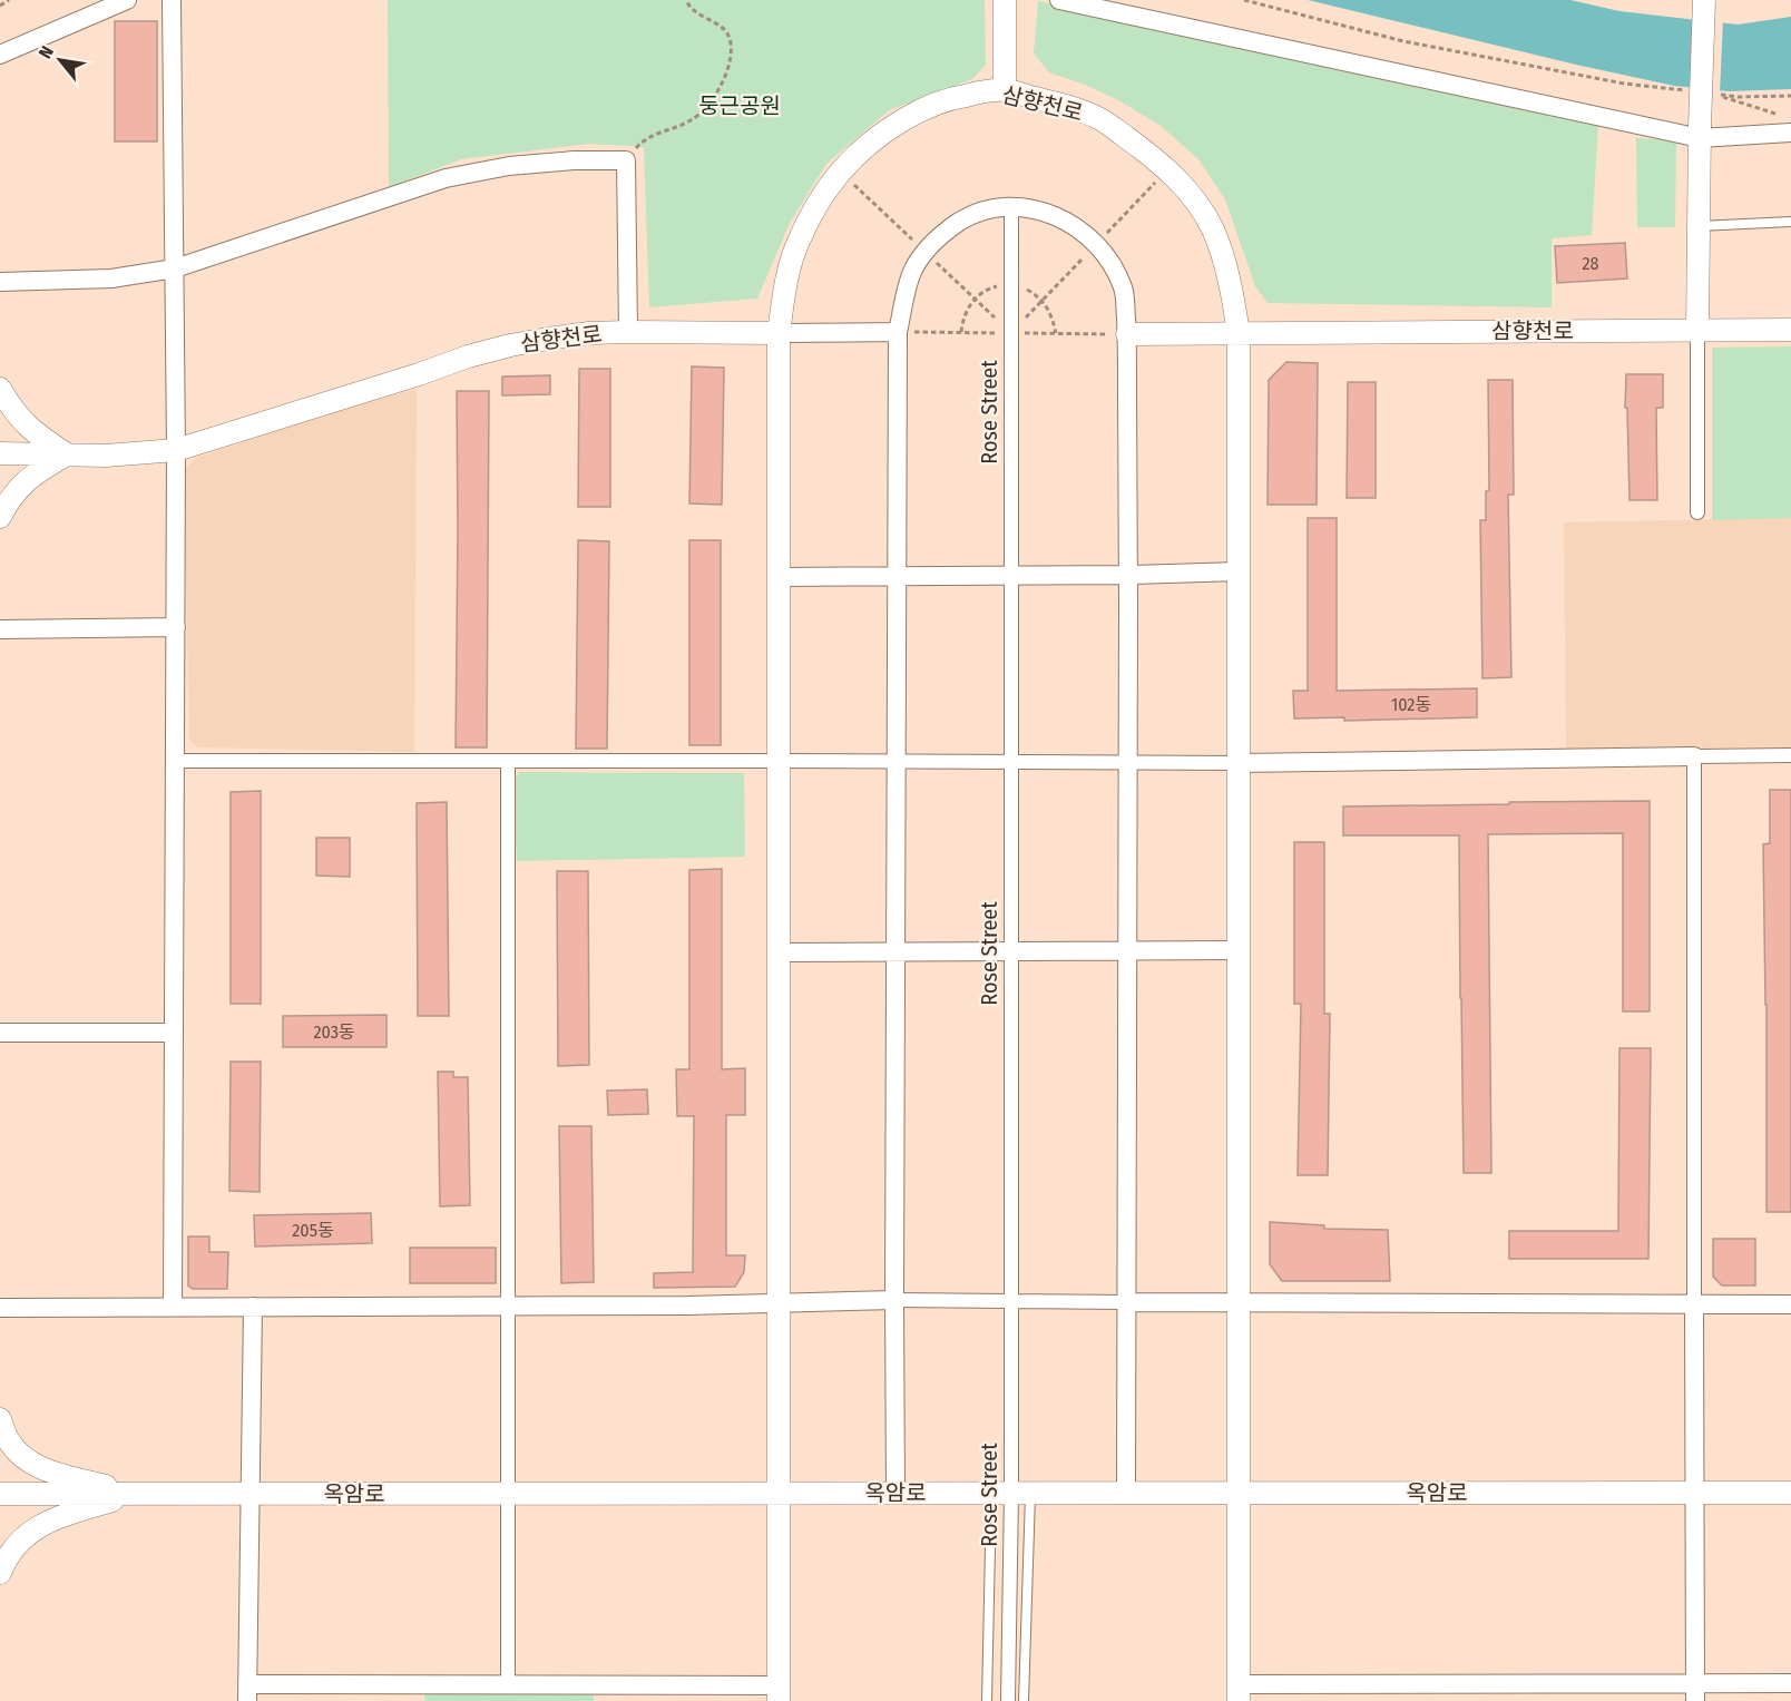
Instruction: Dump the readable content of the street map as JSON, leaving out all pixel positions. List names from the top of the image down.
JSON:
{
  "streets": {
    "street": ["삼향천로", "Rose Street", "옥암로"]
  },
  "crossings": [
    ["Rose Street", "옥암로"]
  ],
  "parks": ["둥근공원"],
  "house_numbers": [
    "28",
    "102동",
    "203동",
    "205동"
  ],
  "north": "top left"
}
